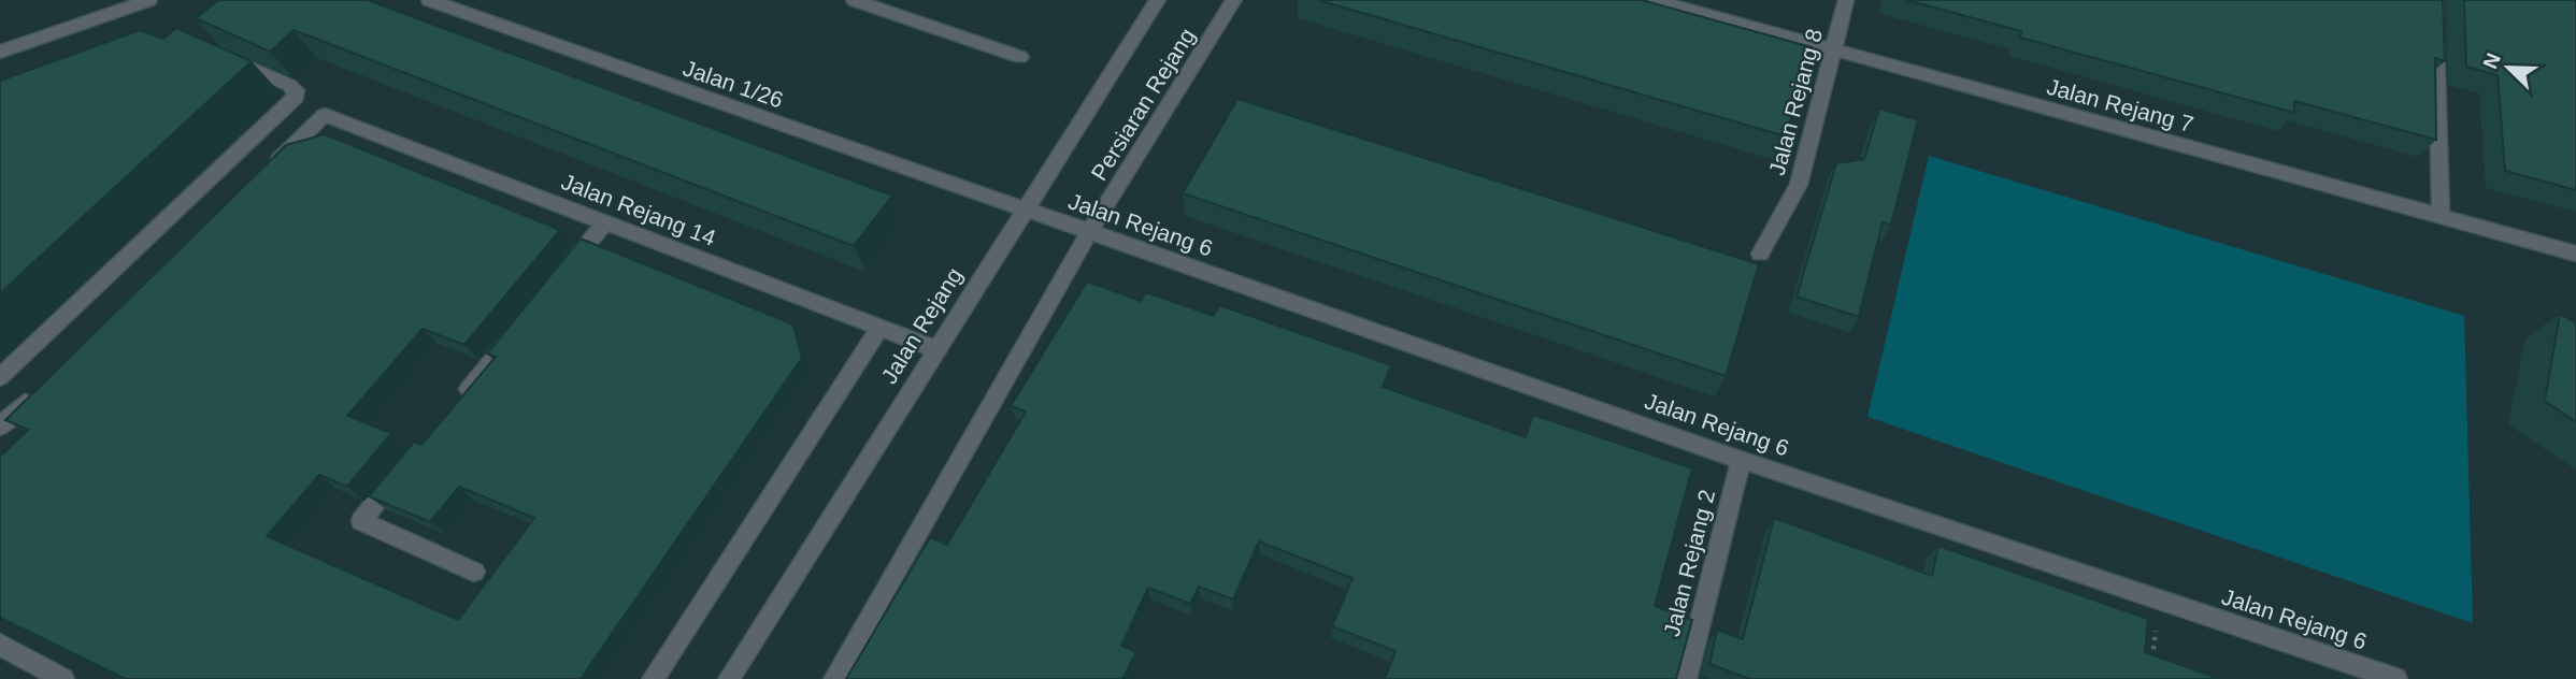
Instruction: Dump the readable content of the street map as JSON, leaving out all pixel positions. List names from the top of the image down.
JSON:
{
  "streets": {
    "street": [
      "Jalan 1/26",
      "Jalan Rejang 8",
      "Persiaran Rejang",
      "Jalan Rejang 7",
      "Jalan Rejang 14",
      "Jalan Rejang 6",
      "Jalan Rejang",
      "Jalan Rejang 2"
    ]
  },
  "crossings": [
    ["Jalan 1/26", "Jalan Rejang 6"],
    ["Jalan 1/26", "Jalan Rejang"],
    ["Jalan Rejang 8", "Jalan Rejang 7"],
    ["Persiaran Rejang", "Jalan Rejang 6"],
    ["Jalan Rejang 14", "Jalan Rejang"],
    ["Jalan Rejang 6", "Jalan Rejang"],
    ["Jalan Rejang 6", "Jalan Rejang 2"]
  ],
  "north": "top left"
}
